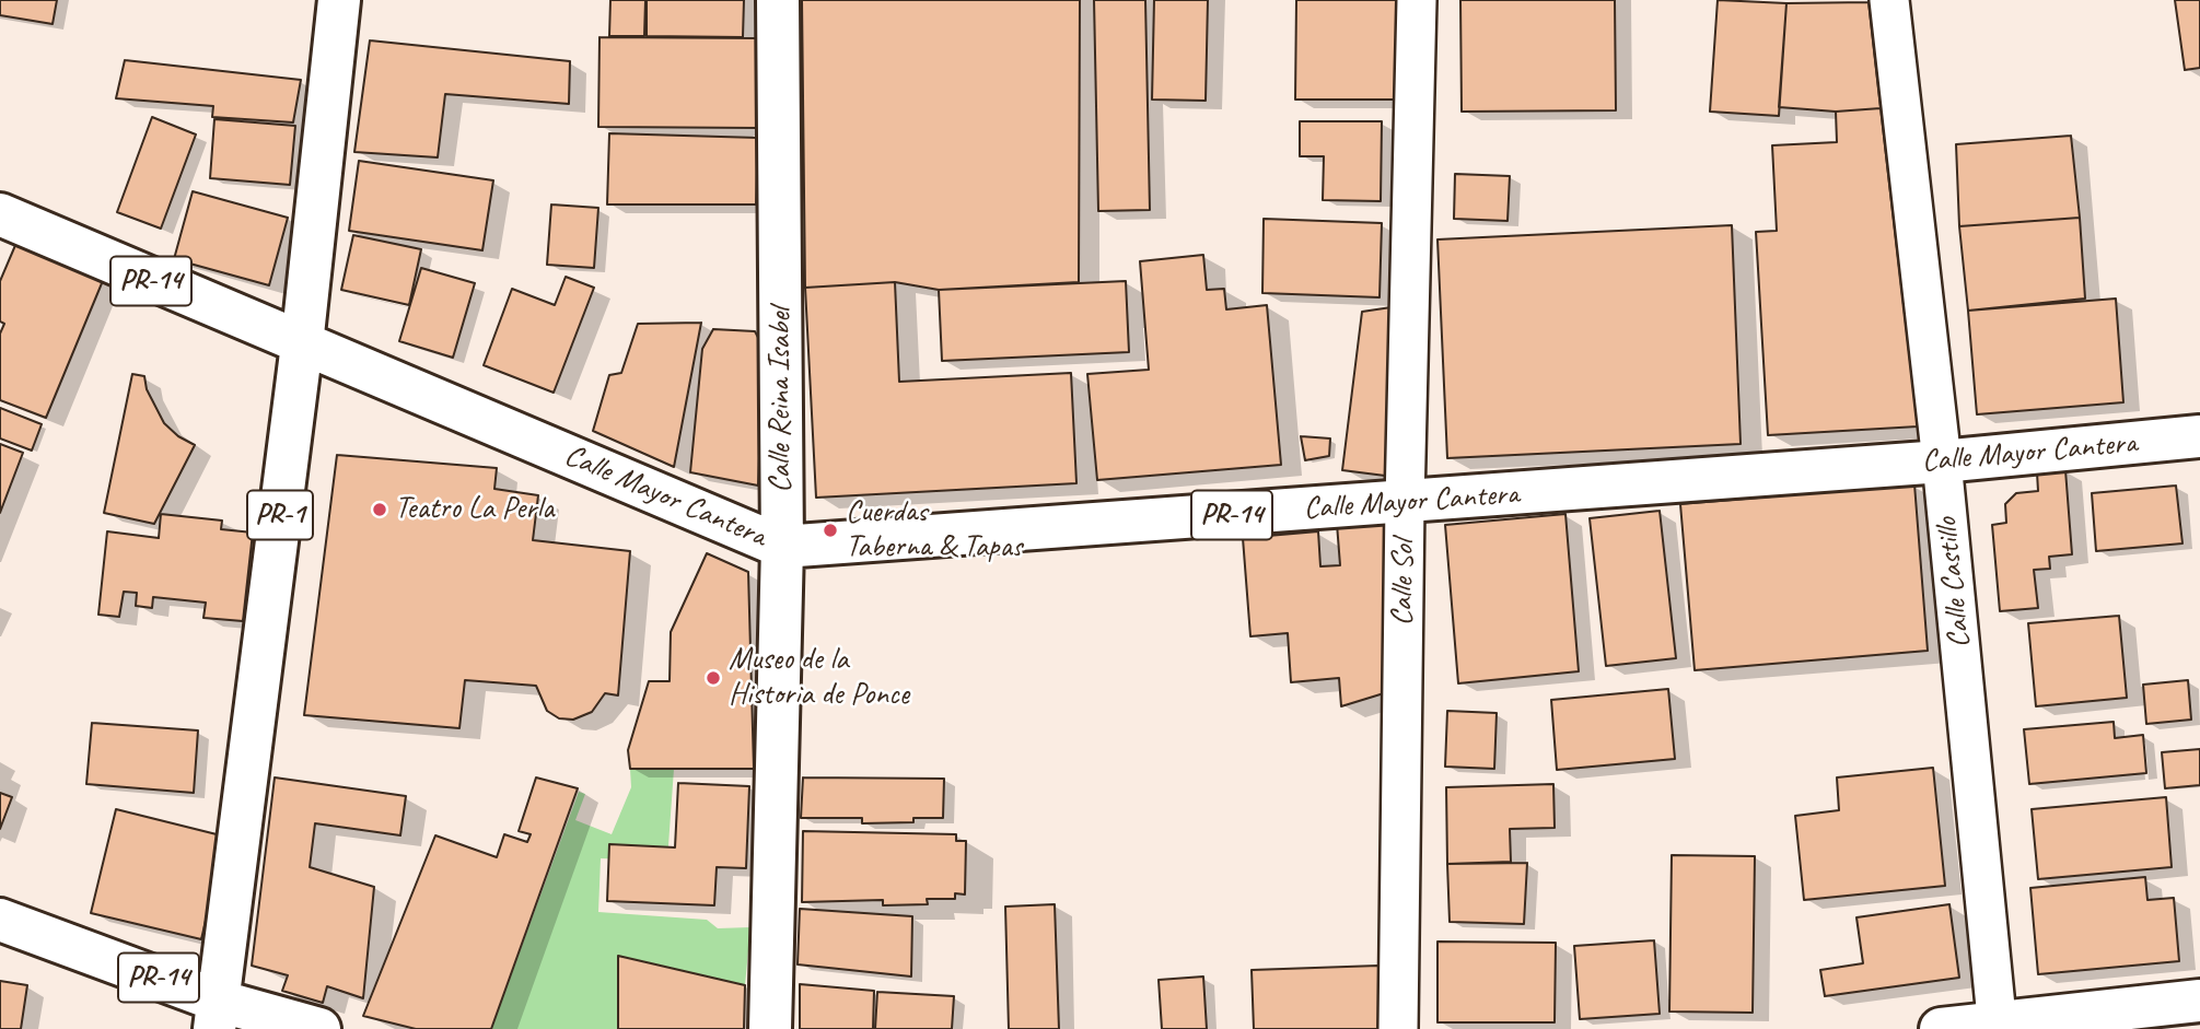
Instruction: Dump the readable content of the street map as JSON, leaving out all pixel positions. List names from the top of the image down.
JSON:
{
  "streets": {
    "main road": [
      "PR-14",
      "Calle Reina Isabel",
      "Calle Mayor Cantera",
      "PR-1"
    ],
    "street": ["Calle Sol", "Calle Castillo"]
  },
  "crossings": [
    ["PR-14", "PR-1"],
    ["Calle Reina Isabel", "Calle Mayor Cantera"],
    ["Calle Mayor Cantera", "PR-1"],
    ["Calle Mayor Cantera", "Calle Sol"],
    ["Calle Mayor Cantera", "Calle Castillo"]
  ],
  "places": ["Teatro La Perla", "Cuerdas Taberna & Tapas", "Museo de la Historia de Ponce"]
}
